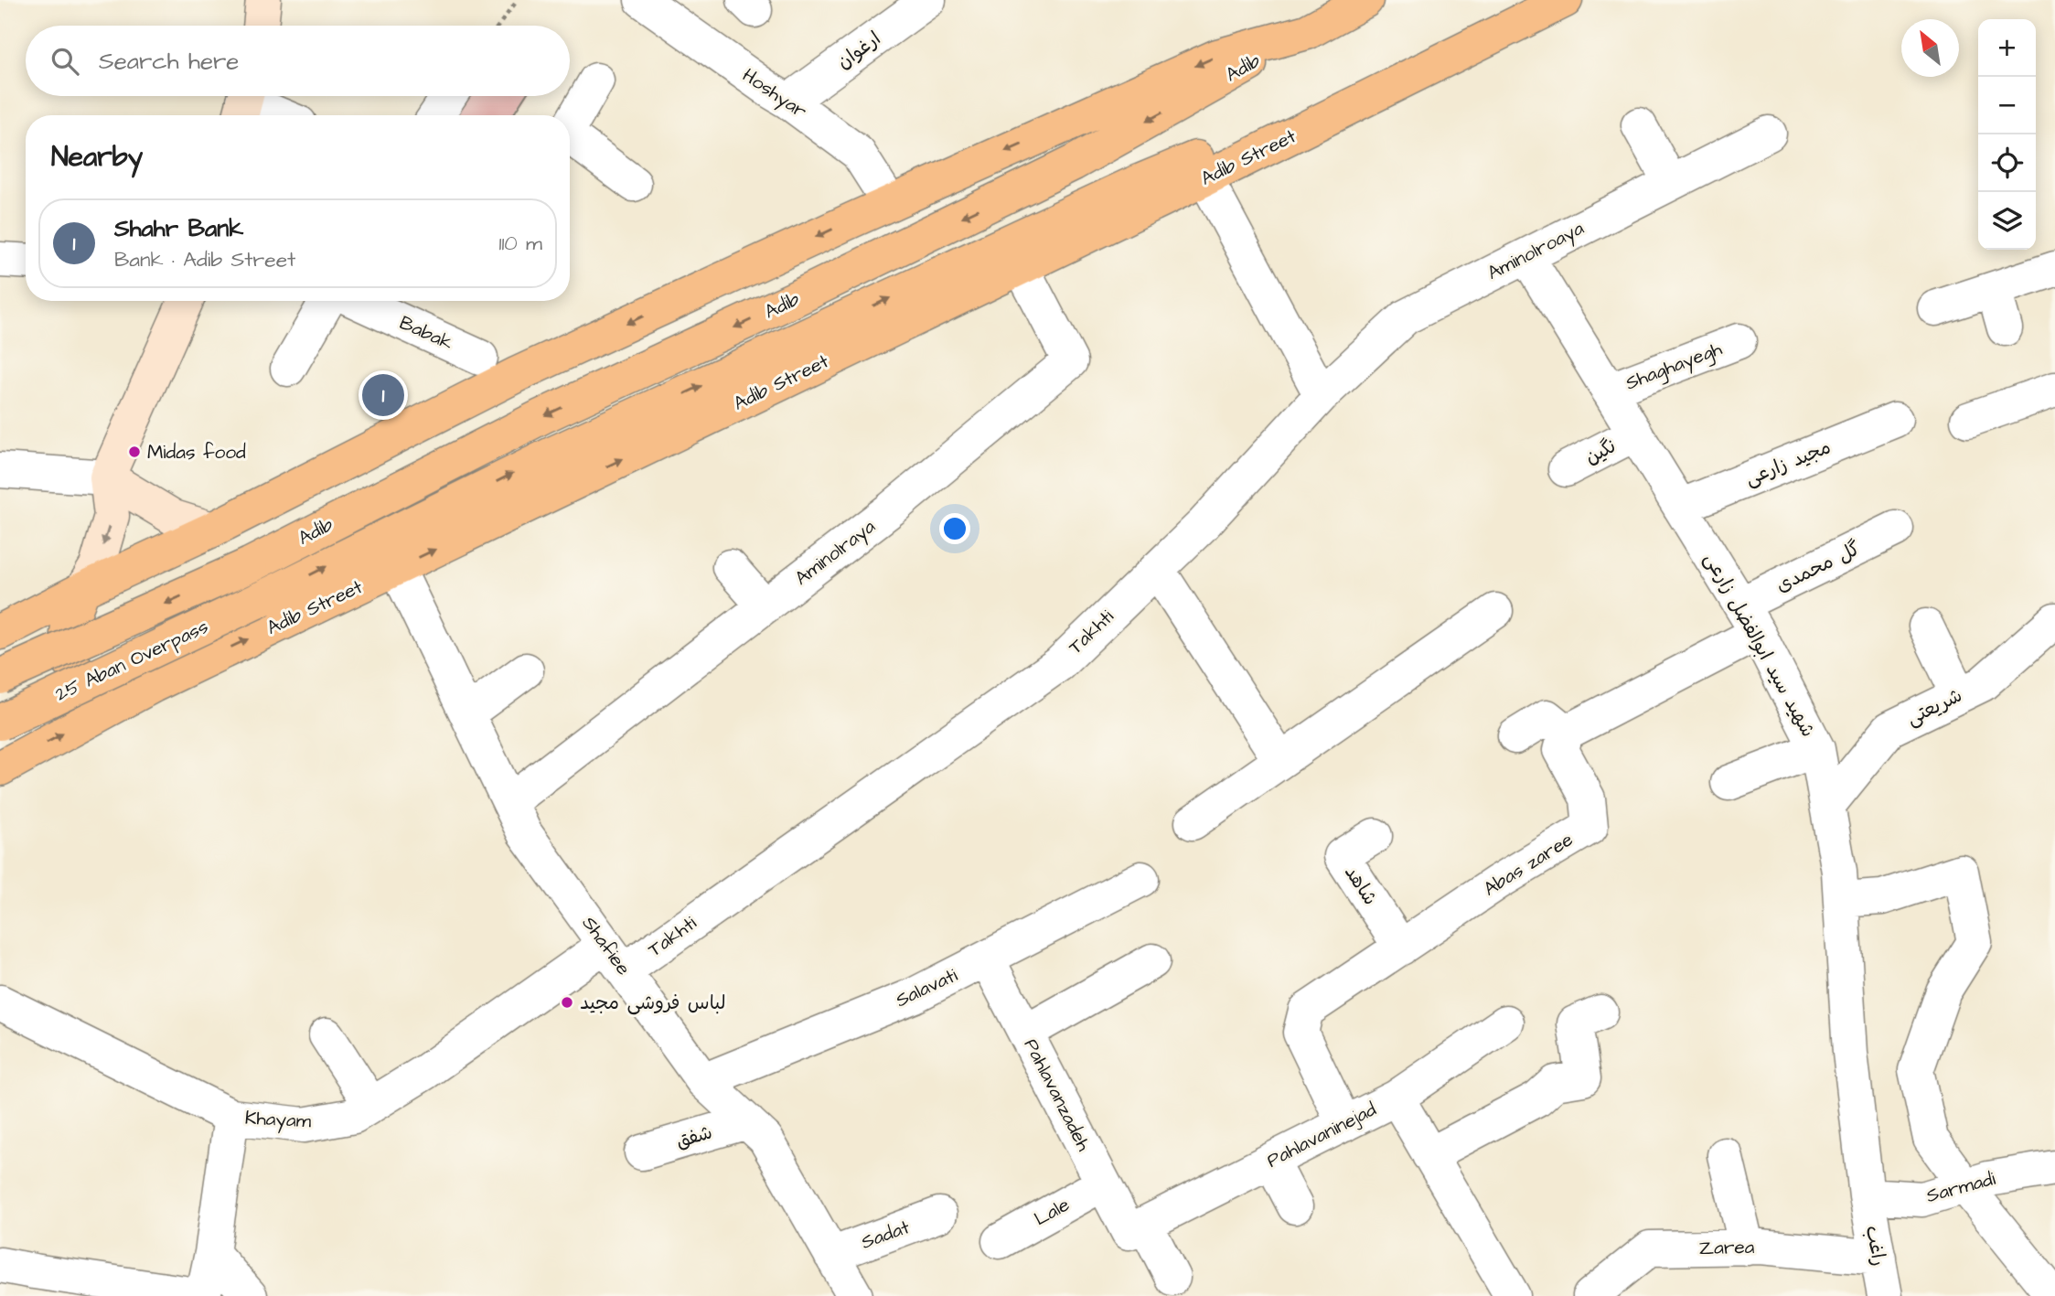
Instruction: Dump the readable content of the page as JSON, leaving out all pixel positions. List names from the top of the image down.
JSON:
{
  "streets": {
    "main road": ["Adib", "Adib Street", "25 Aban Overpass"],
    "street": [
      "ارغوان",
      "Hoshyar",
      "Aminolroaya",
      "Babak",
      "Shaghayegh",
      "نگین",
      "مجید زارعی",
      "Aminolraya",
      "گل محمدی",
      "Takhti",
      "شهید سید ابوالفضل زارعی",
      "شریعتی",
      "Abas zaree",
      "شاهد",
      "Shafiee",
      "Salavati",
      "Pahlavanzadeh",
      "Khayam",
      "Pahlavaninejad",
      "شفق",
      "Sarmadi",
      "Lale",
      "Sadat",
      "راغب",
      "Zarea"
    ]
  },
  "crossings": [
    ["ارغوان", "Hoshyar"],
    ["Adib", "Adib Street"],
    ["Adib", "25 Aban Overpass"],
    ["Adib Street", "Aminolraya"],
    ["Adib Street", "Shafiee"],
    ["Aminolroaya", "Takhti"],
    ["Aminolroaya", "شهید سید ابوالفضل زارعی"],
    ["Shaghayegh", "شهید سید ابوالفضل زارعی"],
    ["نگین", "شهید سید ابوالفضل زارعی"],
    ["مجید زارعی", "شهید سید ابوالفضل زارعی"],
    ["Aminolraya", "Shafiee"],
    ["گل محمدی", "شهید سید ابوالفضل زارعی"],
    ["Takhti", "Shafiee"],
    ["Takhti", "Khayam"],
    ["شهید سید ابوالفضل زارعی", "شریعتی"],
    ["شهید سید ابوالفضل زارعی", "Sarmadi"],
    ["شهید سید ابوالفضل زارعی", "راغب"],
    ["Abas zaree", "شاهد"],
    ["Abas zaree", "Pahlavaninejad"],
    ["Shafiee", "Salavati"],
    ["Shafiee", "Khayam"],
    ["Shafiee", "شفق"],
    ["Shafiee", "Sadat"],
    ["Salavati", "Pahlavanzadeh"],
    ["Pahlavanzadeh", "Pahlavaninejad"],
    ["Pahlavanzadeh", "Lale"],
    ["Sarmadi", "راغب"],
    ["راغب", "Zarea"]
  ],
  "places": ["Midas food", "لباس فروشی مجید"],
  "north": "top left",
  "page": {
    "map_buttons": ["+", "−"],
    "search": "Search here",
    "heading": "Nearby",
    "list": [
      {
        "mark": "1",
        "name": "Shahr Bank",
        "note": "Bank · Adib Street",
        "value": "110 m"
      }
    ],
    "pins": "1"
  }
}
